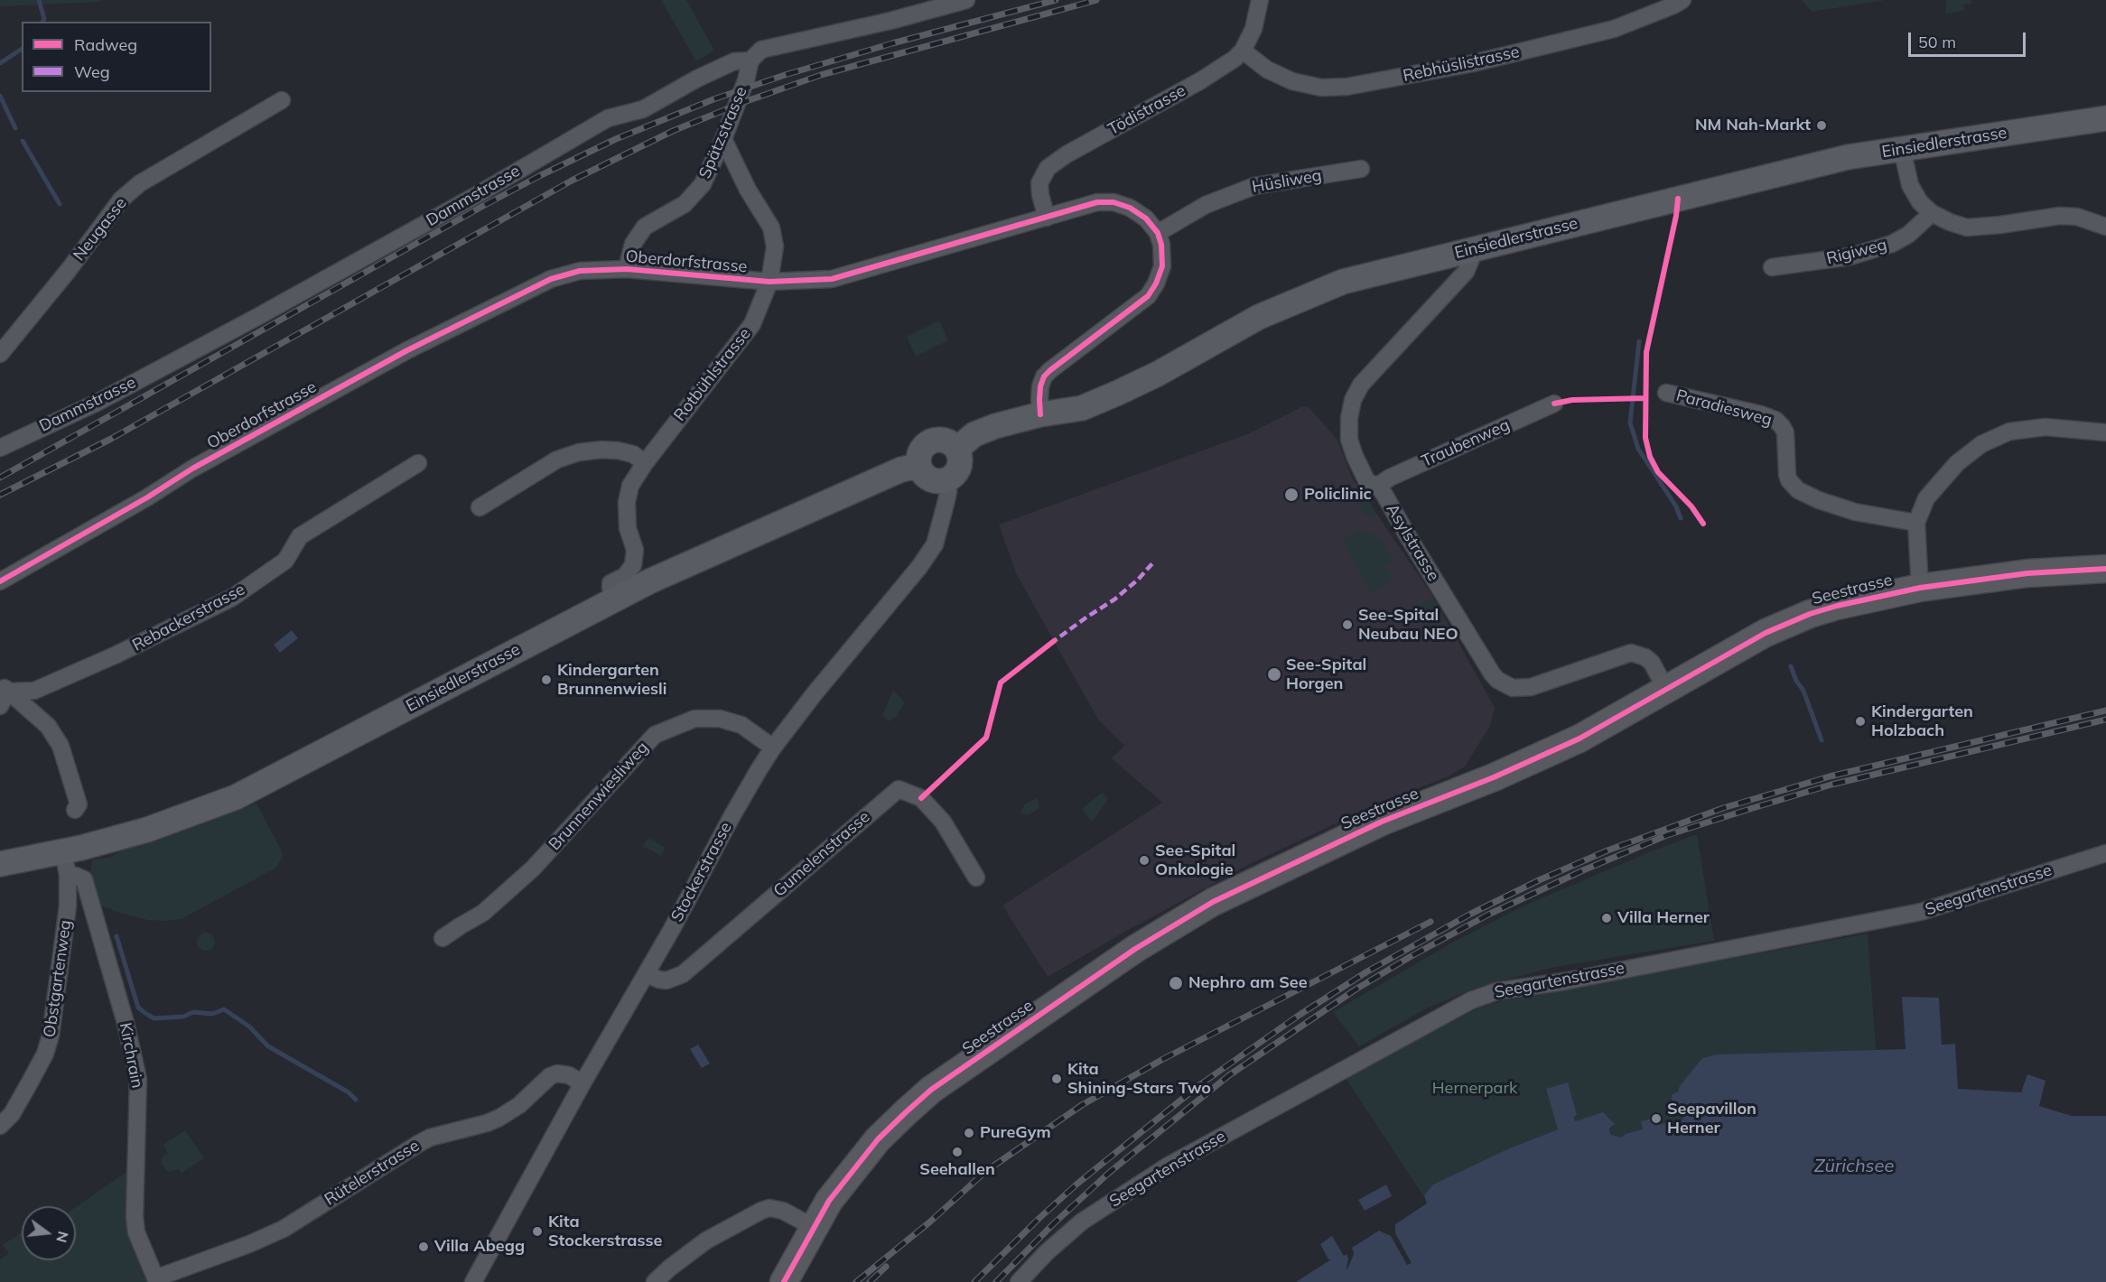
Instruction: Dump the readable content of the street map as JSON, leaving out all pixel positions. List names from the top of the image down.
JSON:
{
  "streets": {
    "main road": ["Einsiedlerstrasse", "Seestrasse"],
    "street": [
      "Rebhüslistrasse",
      "Tödistrasse",
      "Spätzstrasse",
      "Hüsliweg",
      "Dammstrasse",
      "Neugasse",
      "Rigiweg",
      "Oberdorfstrasse",
      "Rotbühlstrasse",
      "Paradiesweg",
      "Traubenweg",
      "Asylstrasse",
      "Rebackerstrasse",
      "Brunnenwiesliweg",
      "Gumelenstrasse",
      "Stockerstrasse",
      "Seegartenstrasse",
      "Obstgartenweg",
      "Kirchrain",
      "Rütelerstrasse"
    ]
  },
  "crossings": [
    ["Rebhüslistrasse", "Tödistrasse"],
    ["Tödistrasse", "Oberdorfstrasse"],
    ["Spätzstrasse", "Dammstrasse"],
    ["Spätzstrasse", "Oberdorfstrasse"],
    ["Spätzstrasse", "Rotbühlstrasse"],
    ["Einsiedlerstrasse", "Rotbühlstrasse"],
    ["Einsiedlerstrasse", "Asylstrasse"],
    ["Einsiedlerstrasse", "Stockerstrasse"],
    ["Einsiedlerstrasse", "Obstgartenweg"],
    ["Hüsliweg", "Oberdorfstrasse"],
    ["Oberdorfstrasse", "Rotbühlstrasse"],
    ["Traubenweg", "Asylstrasse"],
    ["Asylstrasse", "Seestrasse"],
    ["Brunnenwiesliweg", "Stockerstrasse"],
    ["Gumelenstrasse", "Stockerstrasse"],
    ["Stockerstrasse", "Rütelerstrasse"],
    ["Obstgartenweg", "Kirchrain"],
    ["Kirchrain", "Rütelerstrasse"]
  ],
  "water": ["Zürichsee"],
  "parks": ["Hernerpark"],
  "places": [
    "NM Nah-Markt",
    "Policlinic",
    "See-Spital Neubau NEO",
    "See-Spital Horgen",
    "Kindergarten Brunnenwiesli",
    "Kindergarten Holzbach",
    "See-Spital Onkologie",
    "Villa Herner",
    "Nephro am See",
    "Kita Shining-Stars Two",
    "Seepavillon Herner",
    "PureGym",
    "Seehallen",
    "Kita Stockerstrasse",
    "Villa Abegg"
  ],
  "legend": ["Radweg", "Weg"],
  "scale_bar": "50 m",
  "north": "right"
}
